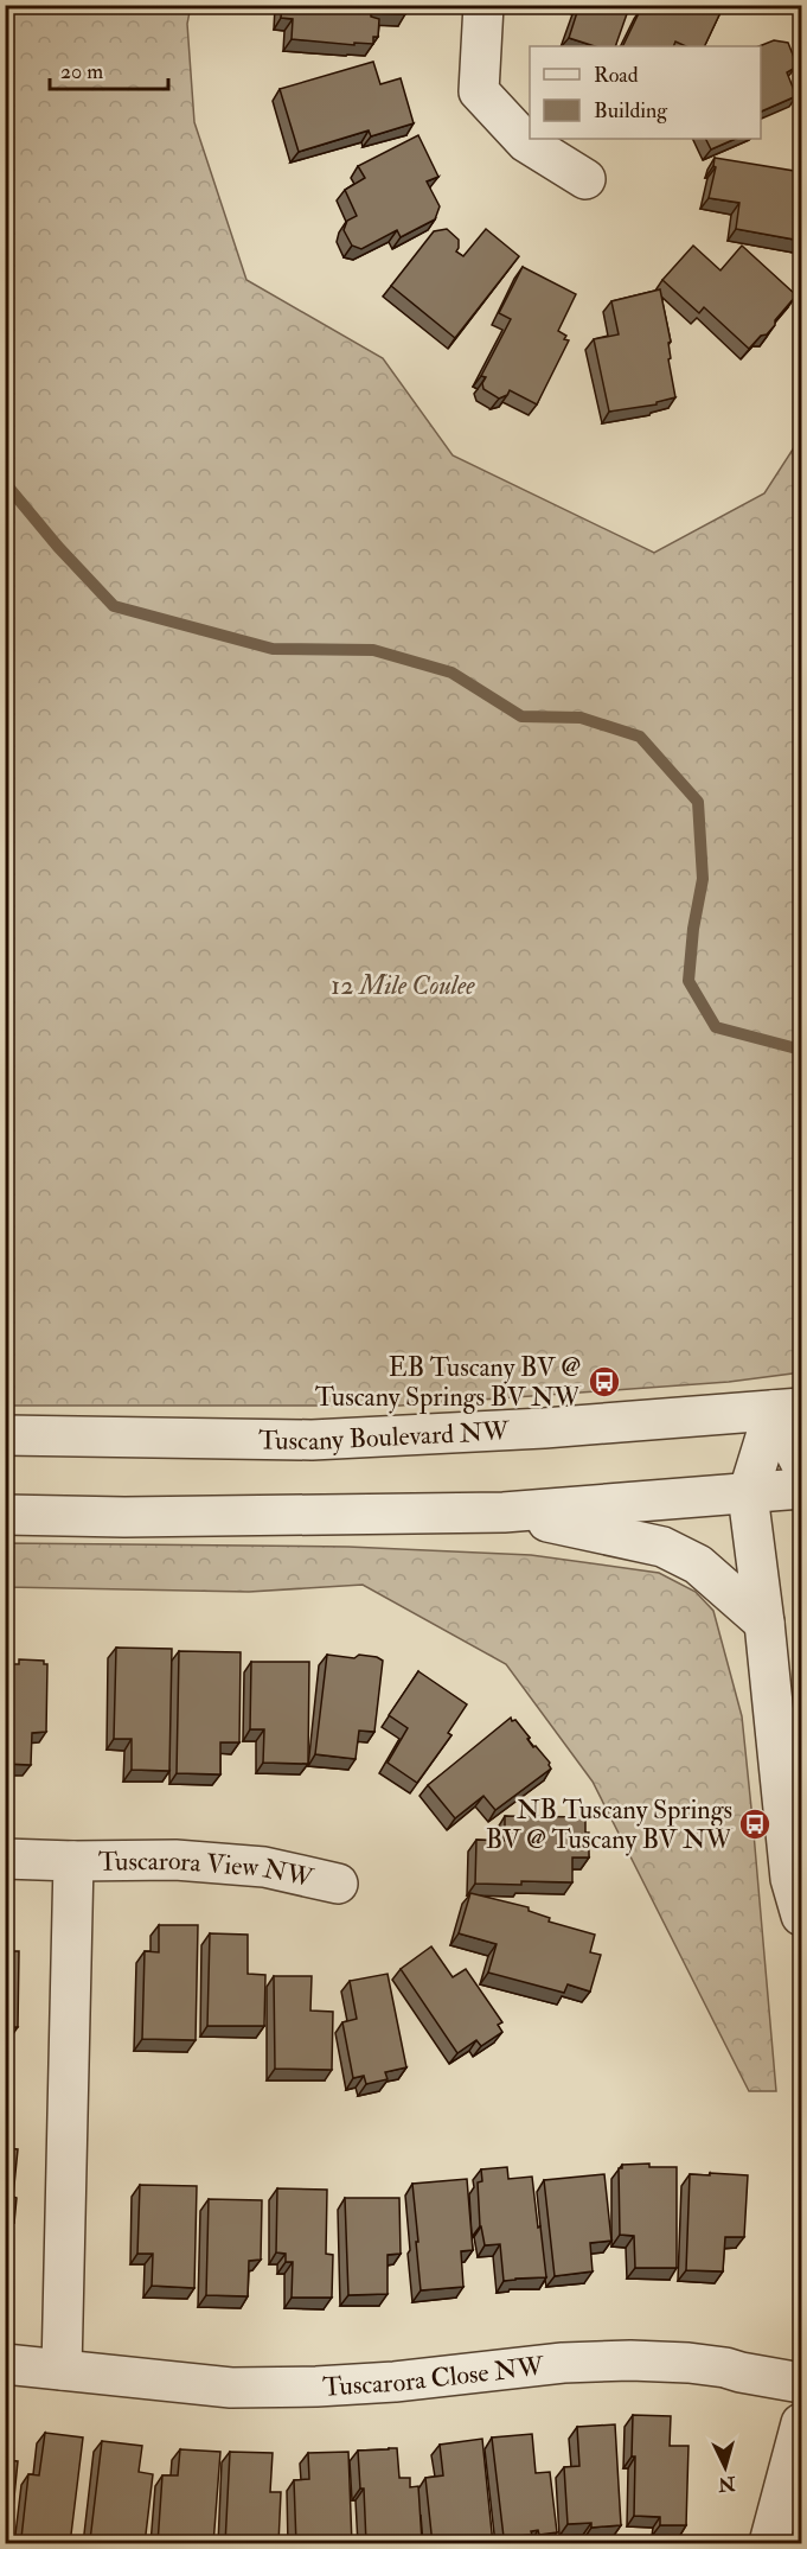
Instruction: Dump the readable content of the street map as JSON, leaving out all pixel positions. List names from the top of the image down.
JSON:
{
  "streets": {
    "street": ["Tuscany Boulevard NW", "Tuscarora View NW", "Tuscarora Close NW"]
  },
  "parks": ["12 Mile Coulee"],
  "places": {
    "bus stop": ["EB Tuscany BV @ Tuscany Springs BV NW", "NB Tuscany Springs BV @ Tuscany BV NW"]
  },
  "legend": ["Road", "Building"],
  "scale_bar": "20 m",
  "north": "bottom"
}
